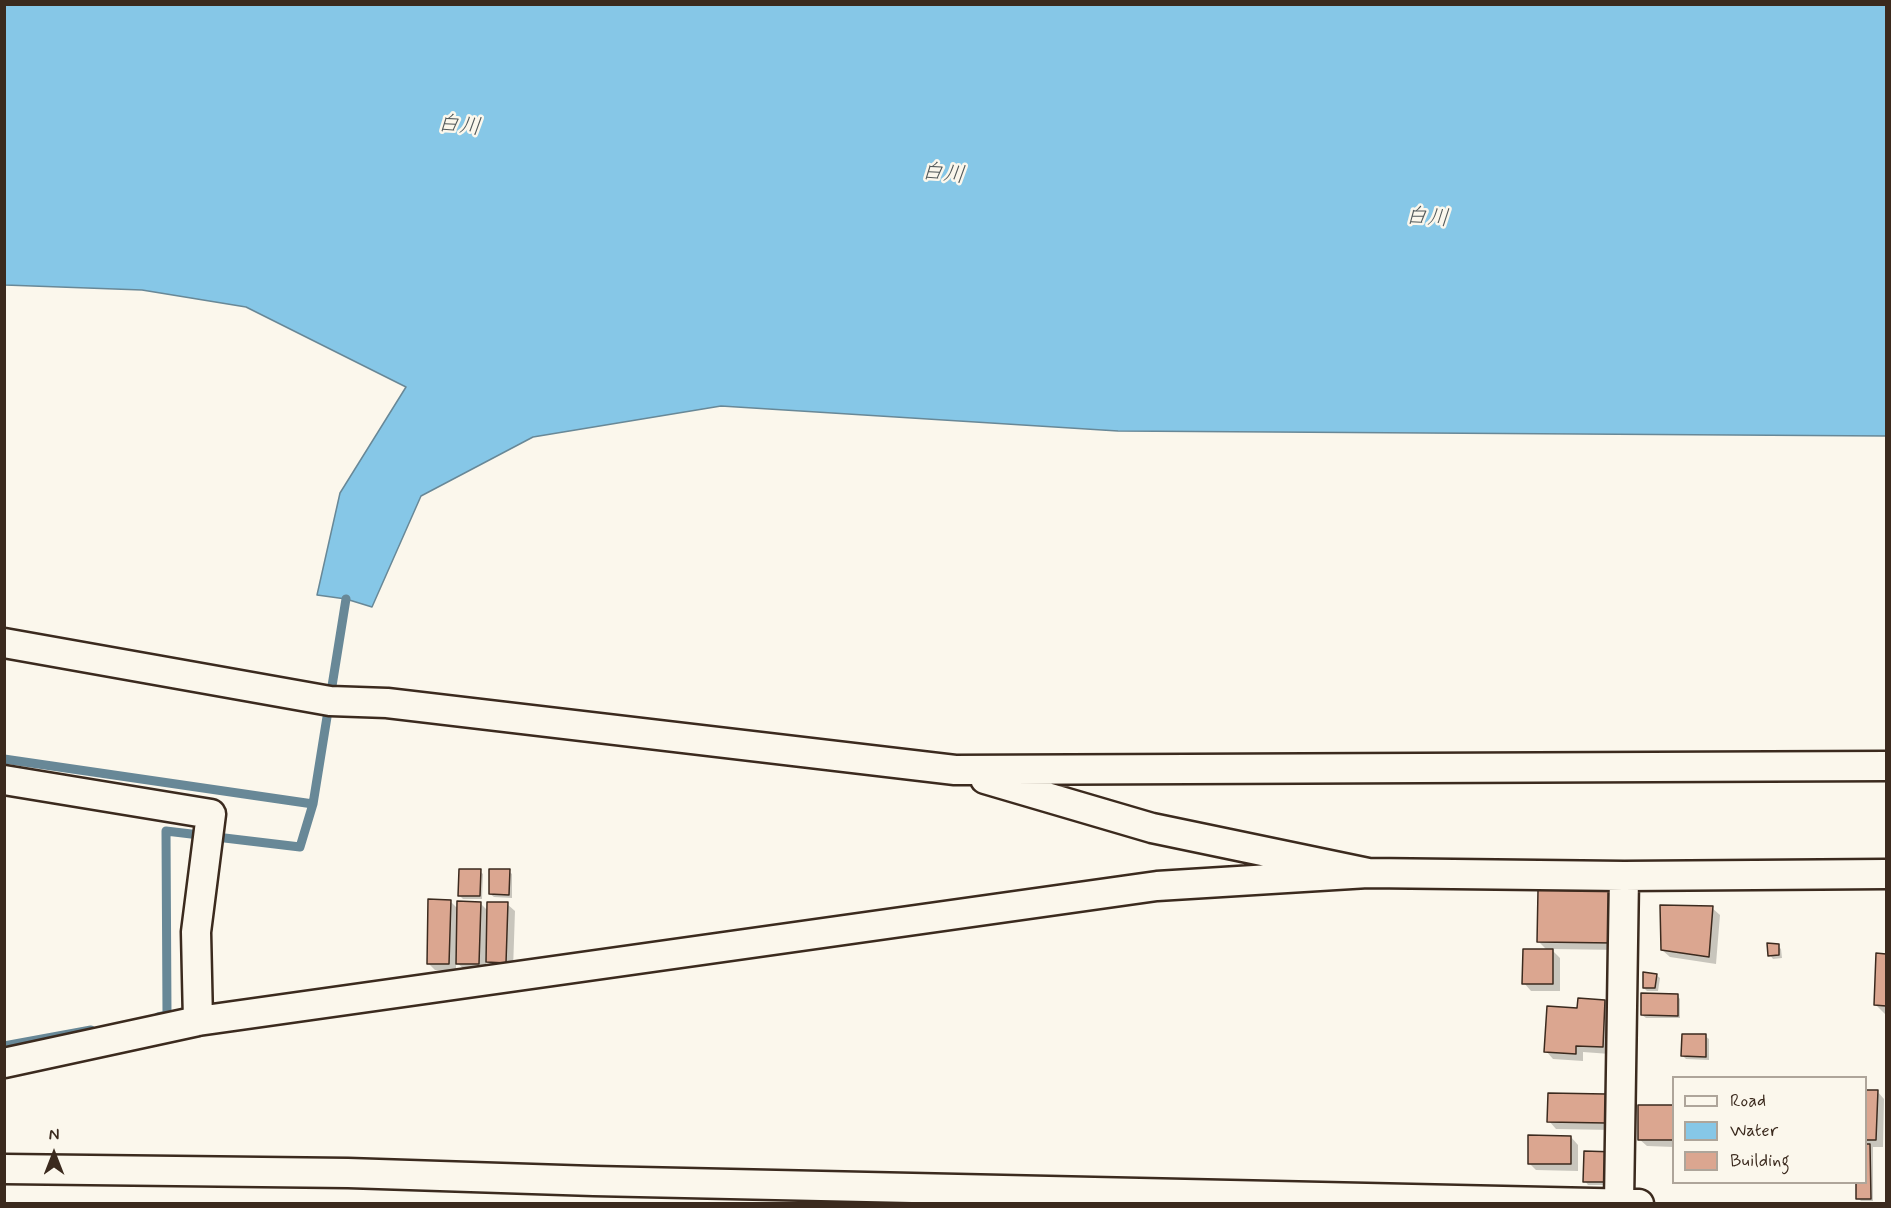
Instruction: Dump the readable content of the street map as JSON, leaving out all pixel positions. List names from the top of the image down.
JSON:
{
  "water": ["白川"],
  "legend": ["Road", "Water", "Building"],
  "north": "top"
}
